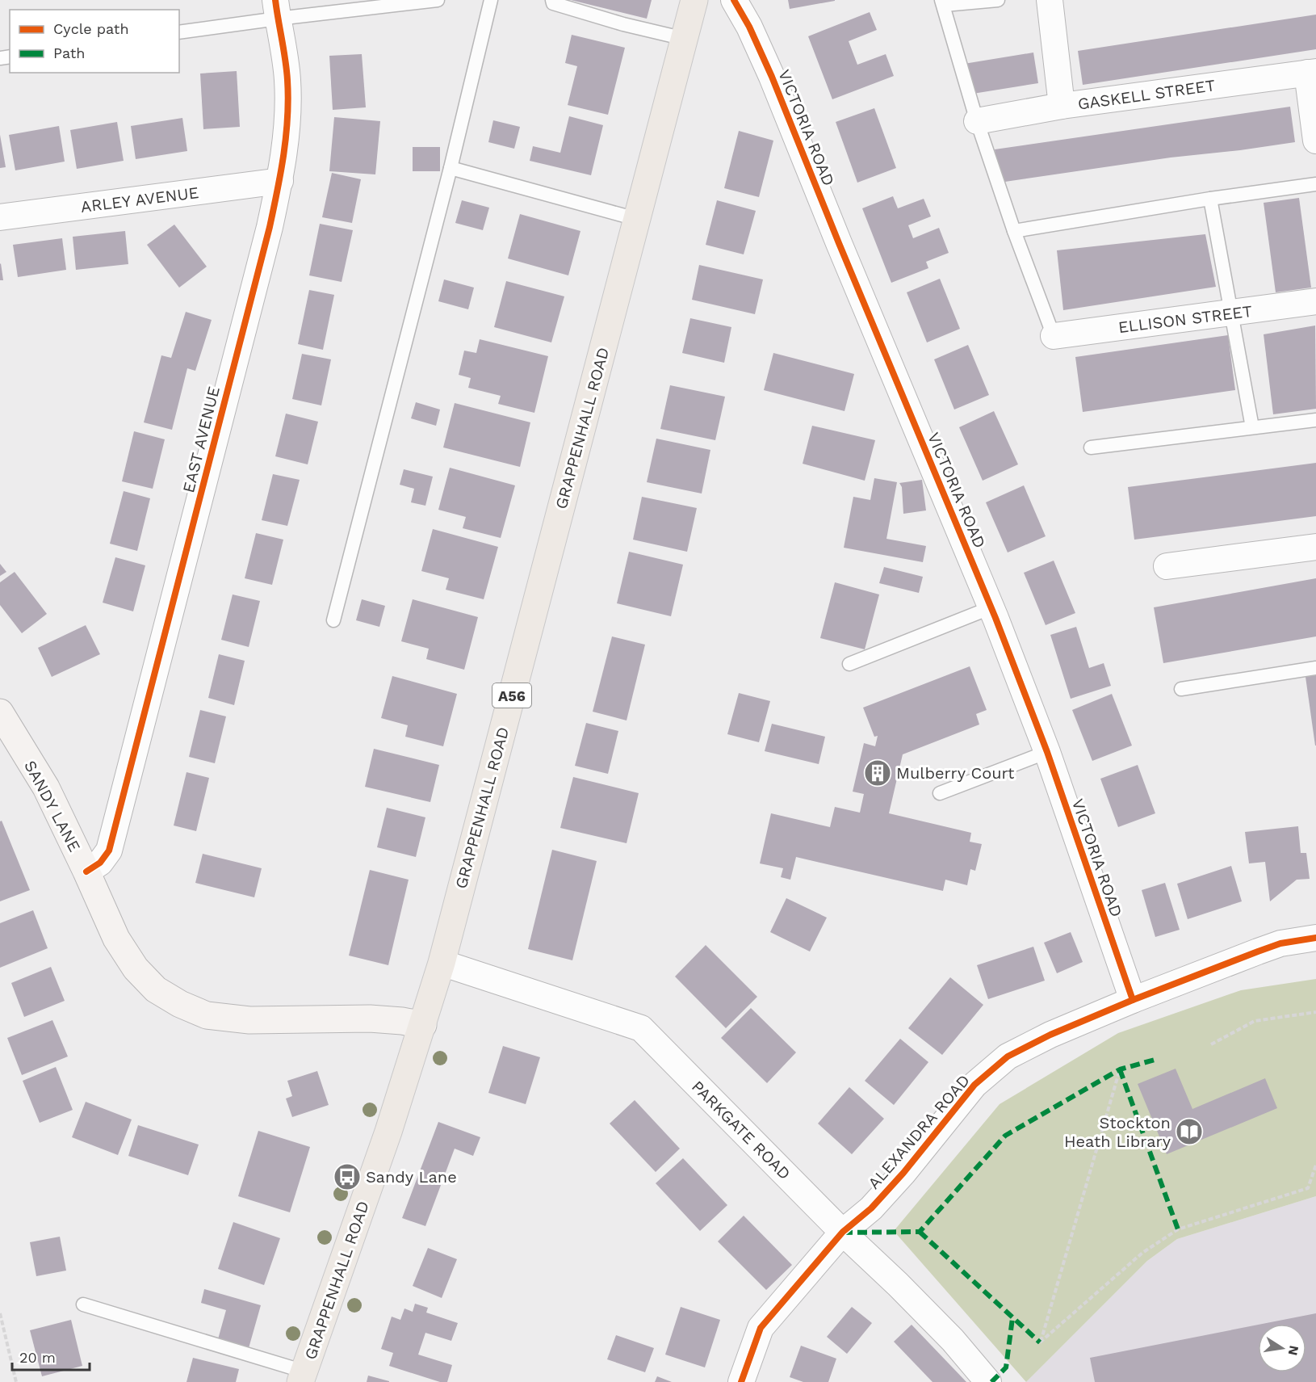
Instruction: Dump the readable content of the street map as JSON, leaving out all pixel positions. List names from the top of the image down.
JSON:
{
  "streets": {
    "main road": ["GRAPPENHALL ROAD", "A56"],
    "street": [
      "GASKELL STREET",
      "VICTORIA ROAD",
      "ARLEY AVENUE",
      "ELLISON STREET",
      "EAST AVENUE",
      "SANDY LANE",
      "PARKGATE ROAD",
      "ALEXANDRA ROAD"
    ]
  },
  "crossings": [
    ["VICTORIA ROAD", "ALEXANDRA ROAD"],
    ["ARLEY AVENUE", "EAST AVENUE"],
    ["GRAPPENHALL ROAD", "SANDY LANE"],
    ["GRAPPENHALL ROAD", "PARKGATE ROAD"],
    ["EAST AVENUE", "SANDY LANE"],
    ["PARKGATE ROAD", "ALEXANDRA ROAD"]
  ],
  "places": {
    "building": ["Mulberry Court"],
    "library": ["Stockton Heath Library"],
    "bus stop": ["Sandy Lane"]
  },
  "legend": ["Cycle path", "Path"],
  "scale_bar": "20 m",
  "north": "right"
}
